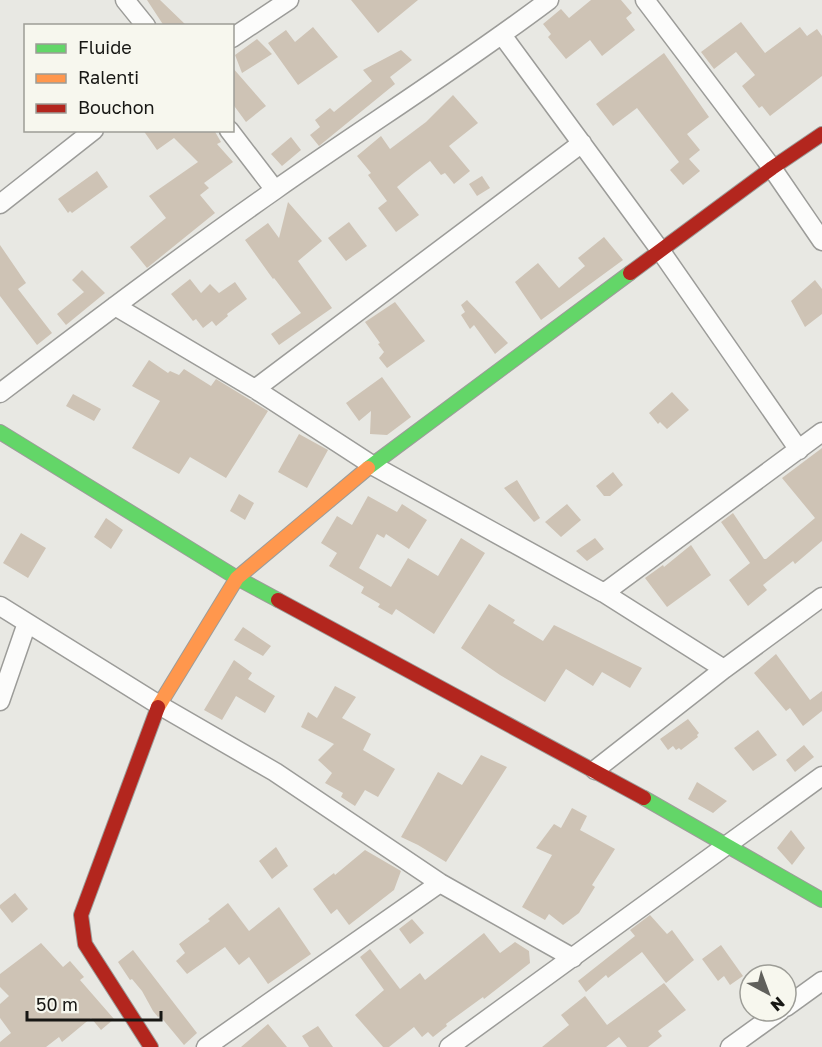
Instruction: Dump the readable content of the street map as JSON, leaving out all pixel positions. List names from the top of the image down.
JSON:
{
  "legend": ["Fluide", "Ralenti", "Bouchon"],
  "scale_bar": "50 m",
  "north": "bottom right"
}
